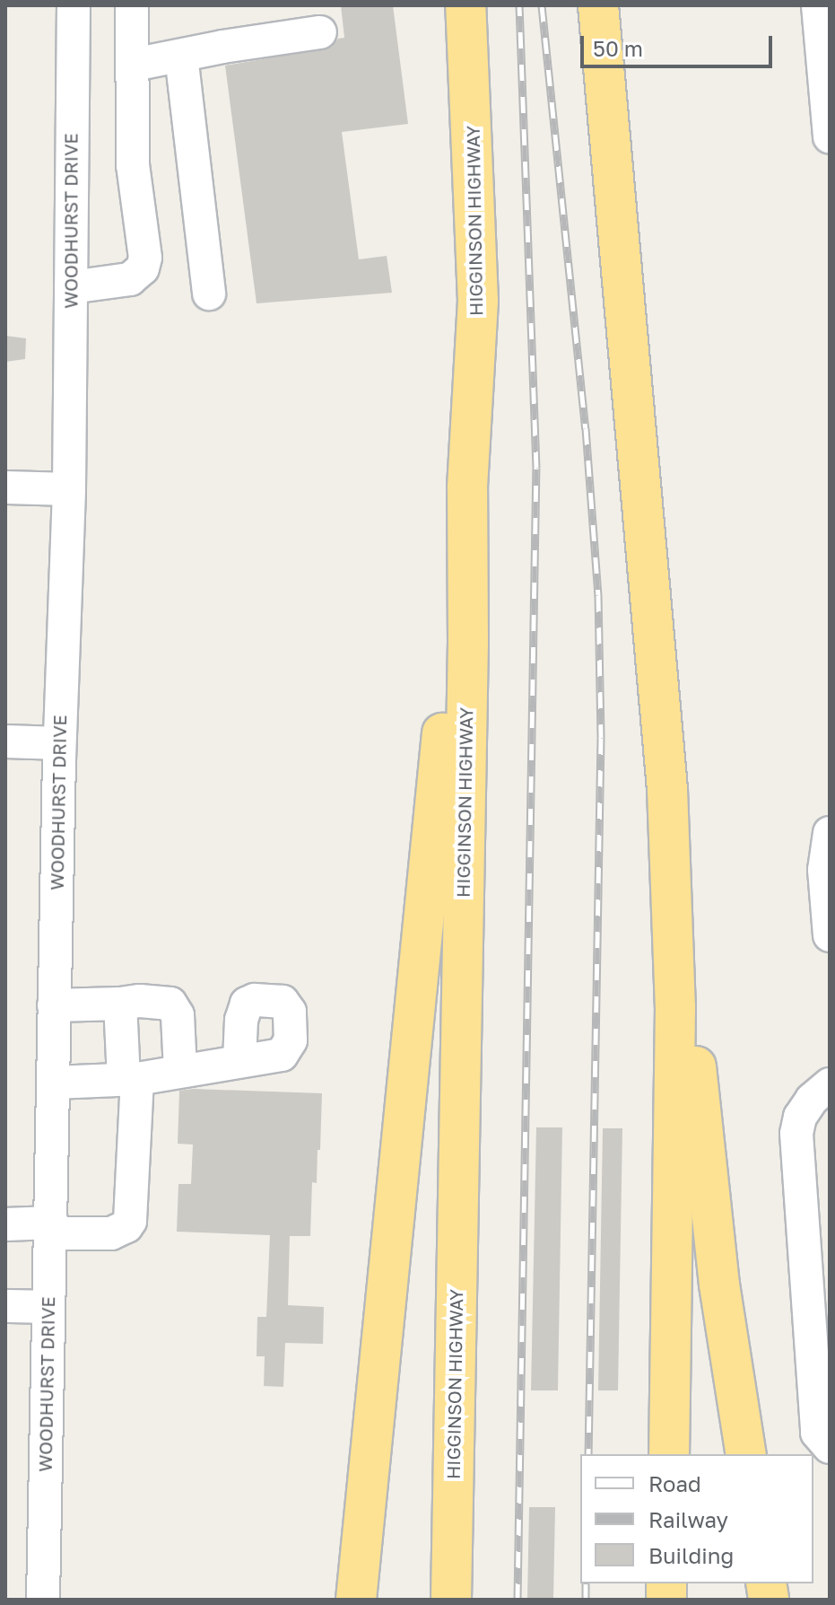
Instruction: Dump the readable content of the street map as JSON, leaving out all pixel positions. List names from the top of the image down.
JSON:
{
  "streets": {
    "highway": ["HIGGINSON HIGHWAY"],
    "street": ["WOODHURST DRIVE"]
  },
  "legend": ["Road", "Railway", "Building"],
  "scale_bar": "50 m"
}
